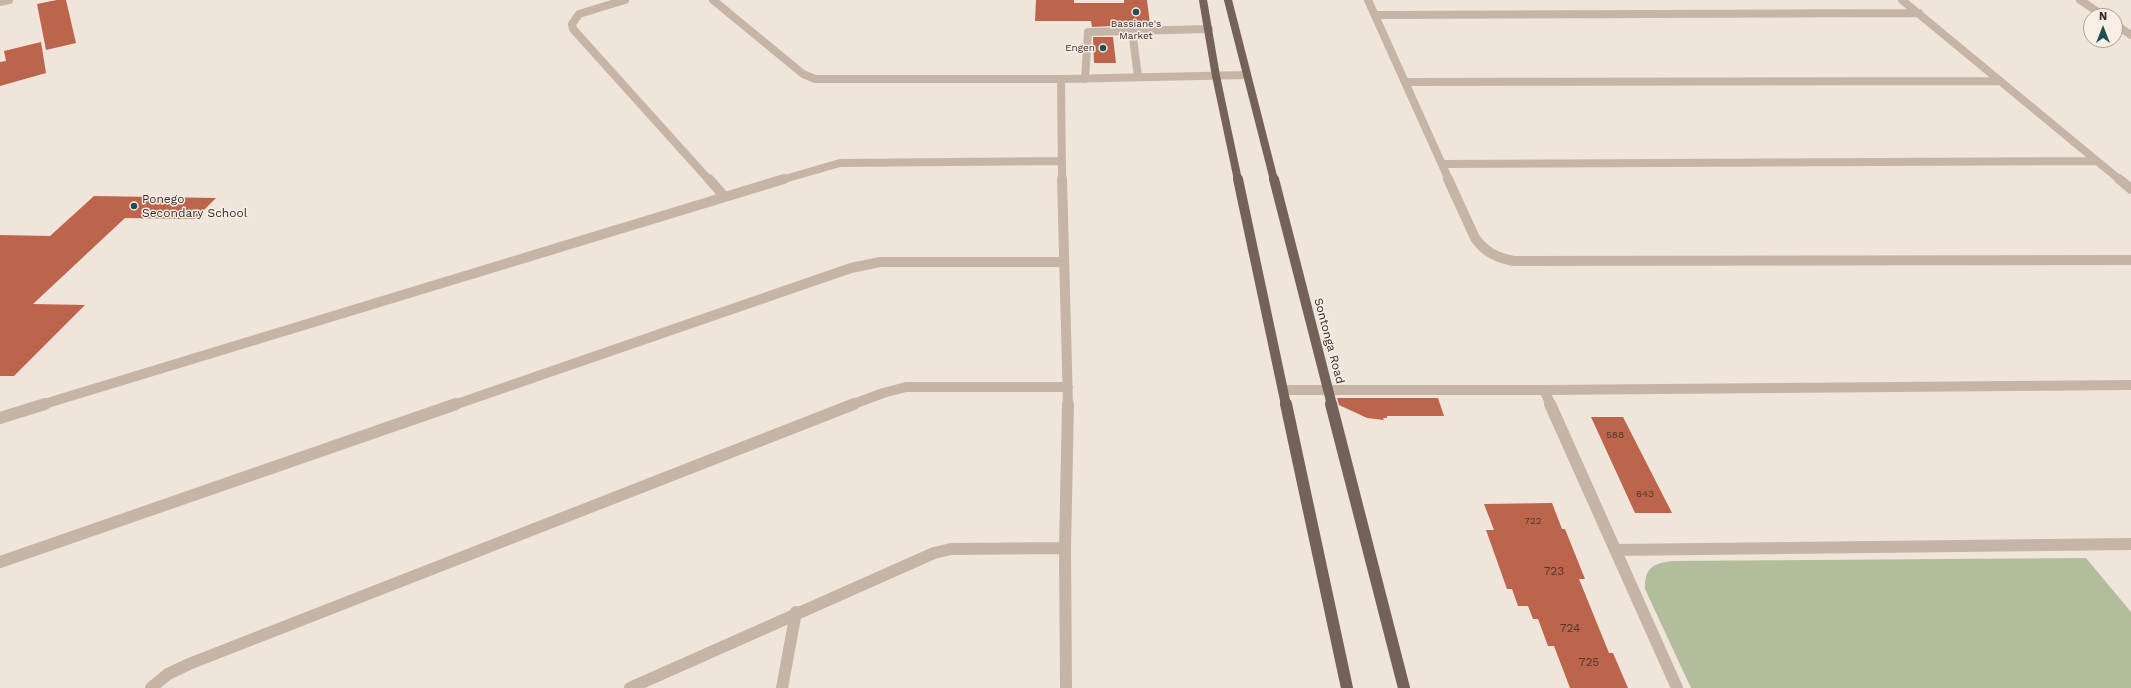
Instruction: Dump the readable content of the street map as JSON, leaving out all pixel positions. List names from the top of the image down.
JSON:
{
  "streets": {
    "main road": ["Sontonga Road"]
  },
  "places": ["Bassiane's Market", "Engen", "Ponego Secondary School"],
  "house_numbers": [
    "588",
    "643",
    "722",
    "723",
    "724",
    "725"
  ],
  "north": "top"
}
